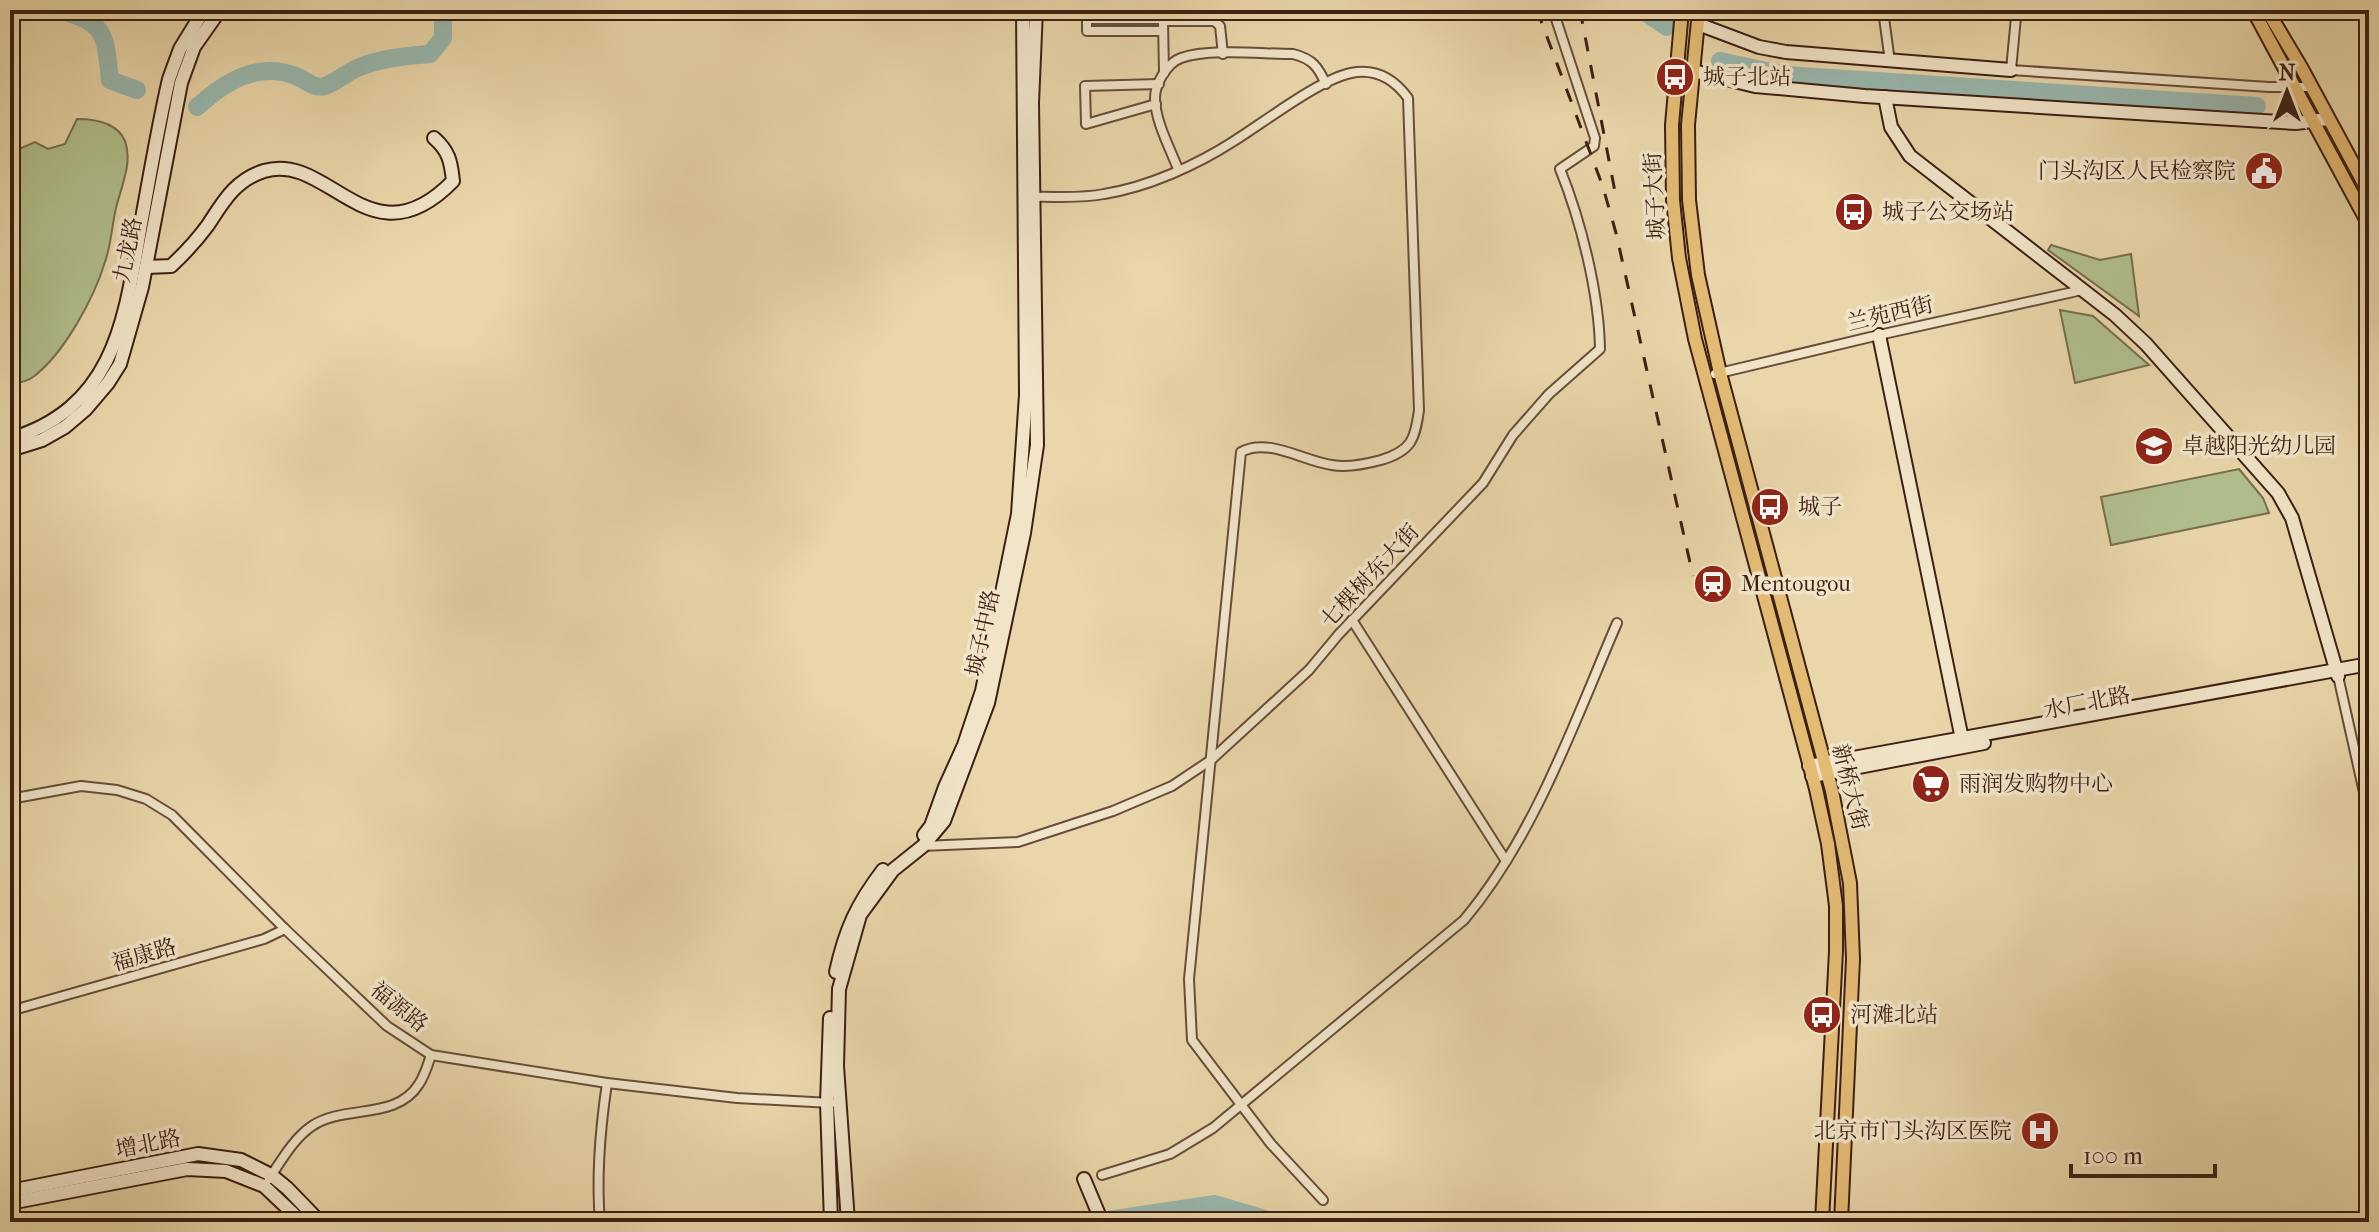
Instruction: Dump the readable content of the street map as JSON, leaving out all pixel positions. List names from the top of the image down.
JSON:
{
  "streets": {
    "main road": ["城子大街", "新桥大街"],
    "street": [
      "九龙路",
      "兰苑西街",
      "七棵树东大街",
      "城子中路",
      "水厂北路",
      "福康路",
      "福源路",
      "增北路"
    ]
  },
  "crossings": [
    ["城子大街", "兰苑西街"],
    ["城子大街", "新桥大街"],
    ["兰苑西街", "新桥大街"],
    ["七棵树东大街", "城子中路"],
    ["城子中路", "福源路"],
    ["水厂北路", "新桥大街"],
    ["福康路", "福源路"]
  ],
  "places": {
    "bus stop": [
      "城子北站",
      "城子公交场站",
      "城子",
      "河滩北站"
    ],
    "public building": ["门头沟区人民检察院"],
    "school or university": ["卓越阳光幼儿园"],
    "station": ["Mentougou"],
    "supermarket": ["雨润发购物中心"],
    "hospital": ["北京市门头沟区医院"]
  },
  "scale_bar": "100 m",
  "north": "top"
}
